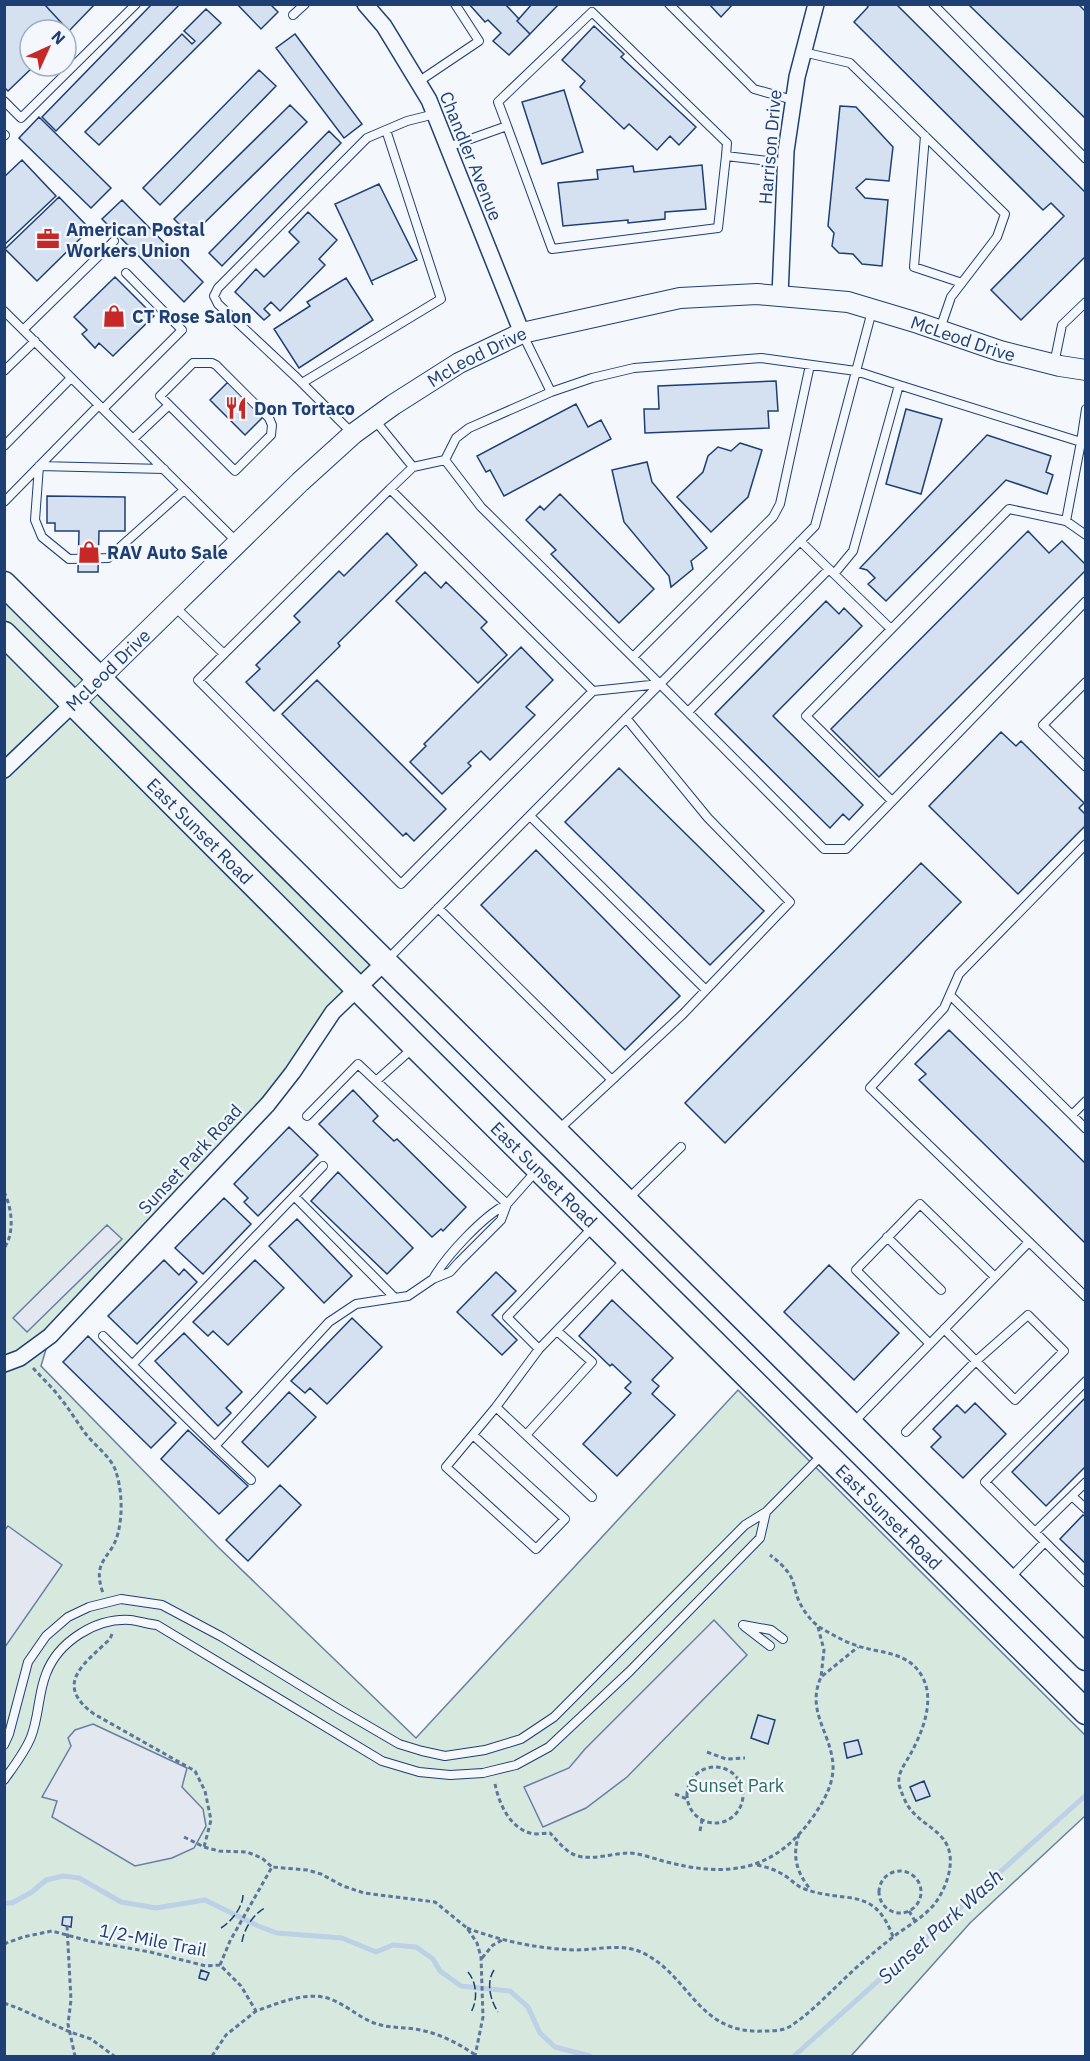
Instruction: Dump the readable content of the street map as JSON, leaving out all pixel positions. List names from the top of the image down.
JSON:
{
  "streets": {
    "main road": ["East Sunset Road"],
    "street": [
      "Harrison Drive",
      "Chandler Avenue",
      "McLeod Drive",
      "Sunset Park Road"
    ],
    "path": ["1/2-Mile Trail"]
  },
  "crossings": [
    ["Harrison Drive", "McLeod Drive"],
    ["Chandler Avenue", "McLeod Drive"],
    ["McLeod Drive", "East Sunset Road"],
    ["East Sunset Road", "Sunset Park Road"]
  ],
  "water": ["Sunset Park Wash"],
  "parks": ["Sunset Park"],
  "places": {
    "office": ["American Postal Workers Union"],
    "shop": ["CT Rose Salon", "RAV Auto Sale"],
    "restaurant": ["Don Tortaco"]
  },
  "north": "top right"
}
